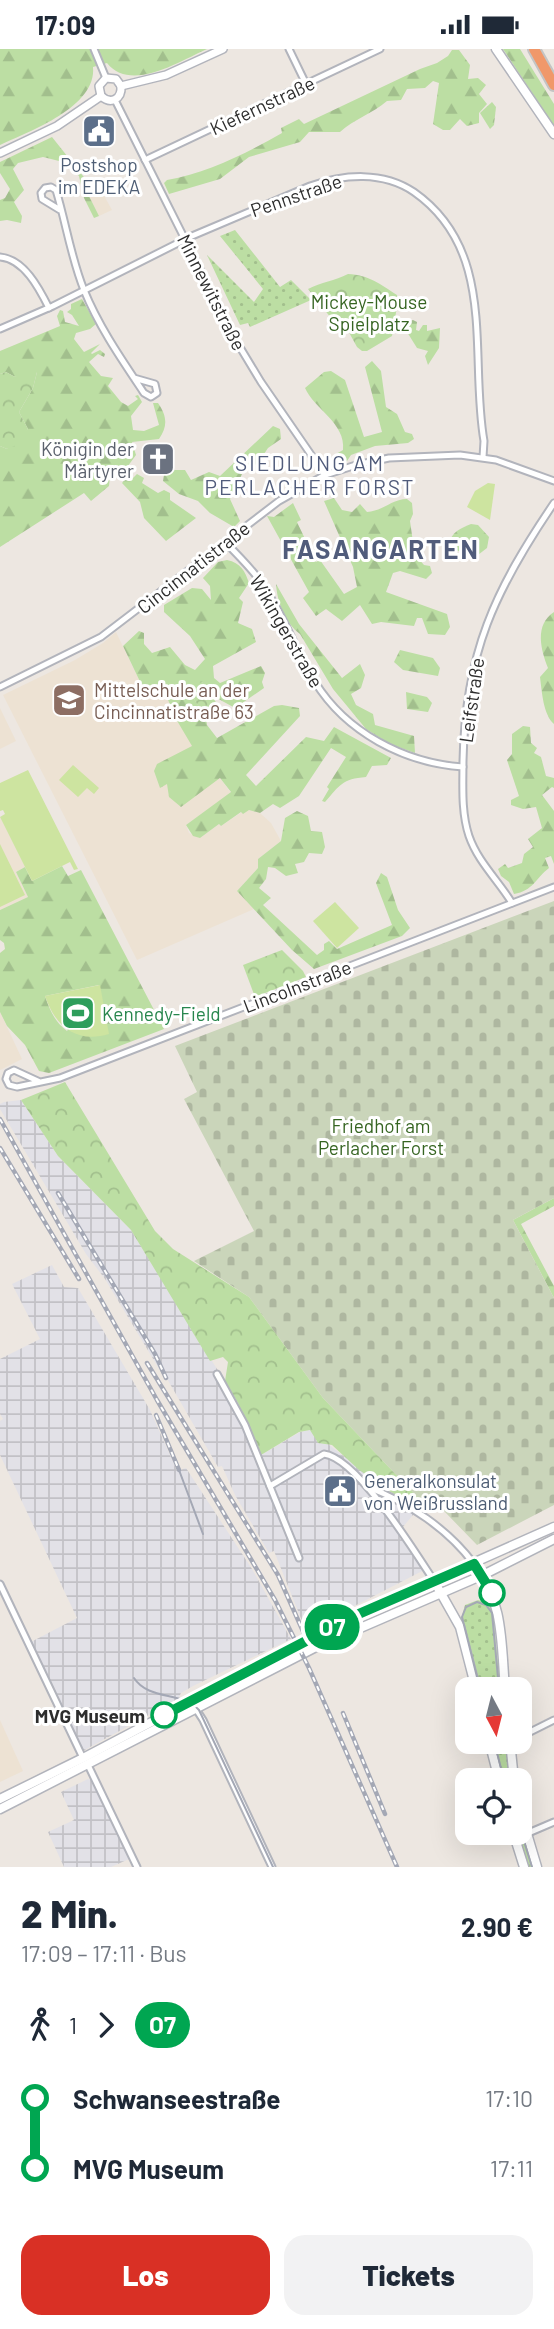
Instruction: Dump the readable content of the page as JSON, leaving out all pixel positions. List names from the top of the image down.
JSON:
{
  "streets": {
    "street": [
      "Kiefernstraße",
      "Pennstraße",
      "Minnewitstraße",
      "Cincinnatistraße",
      "Wikingerstraße",
      "Leifstraße",
      "Lincolnstraße"
    ]
  },
  "crossings": [
    ["Kiefernstraße", "Minnewitstraße"],
    ["Pennstraße", "Minnewitstraße"],
    ["Pennstraße", "Cincinnatistraße"],
    ["Minnewitstraße", "Cincinnatistraße"],
    ["Cincinnatistraße", "Wikingerstraße"],
    ["Wikingerstraße", "Leifstraße"],
    ["Leifstraße", "Lincolnstraße"]
  ],
  "districts": ["SIEDLUNG AM PERLACHER FORST", "FASANGARTEN"],
  "parks": ["Mickey-Mouse Spielplatz", "Friedhof am Perlacher Forst"],
  "places": {
    "public building": ["Postshop im EDEKA", "Generalkonsulat von Weißrussland"],
    "church": ["Königin der Märtyrer"],
    "school or university": ["Mittelschule an der Cincinnatistraße 63"],
    "sports": ["Kennedy-Field"],
    "other": ["MVG Museum"]
  },
  "lines": ["bus line O7"],
  "north": "bottom",
  "page": {
    "status": "17:09",
    "on_map": "O7",
    "heading": ["2 Min.", "17:09 – 17:11 · Bus", "2.90 €"],
    "legs": ["1", "O7"],
    "list": [
      {
        "name": "Schwanseestraße",
        "value": "17:10"
      },
      {
        "name": "MVG Museum",
        "value": "17:11"
      }
    ],
    "buttons": ["Los", "Tickets"]
  }
}
